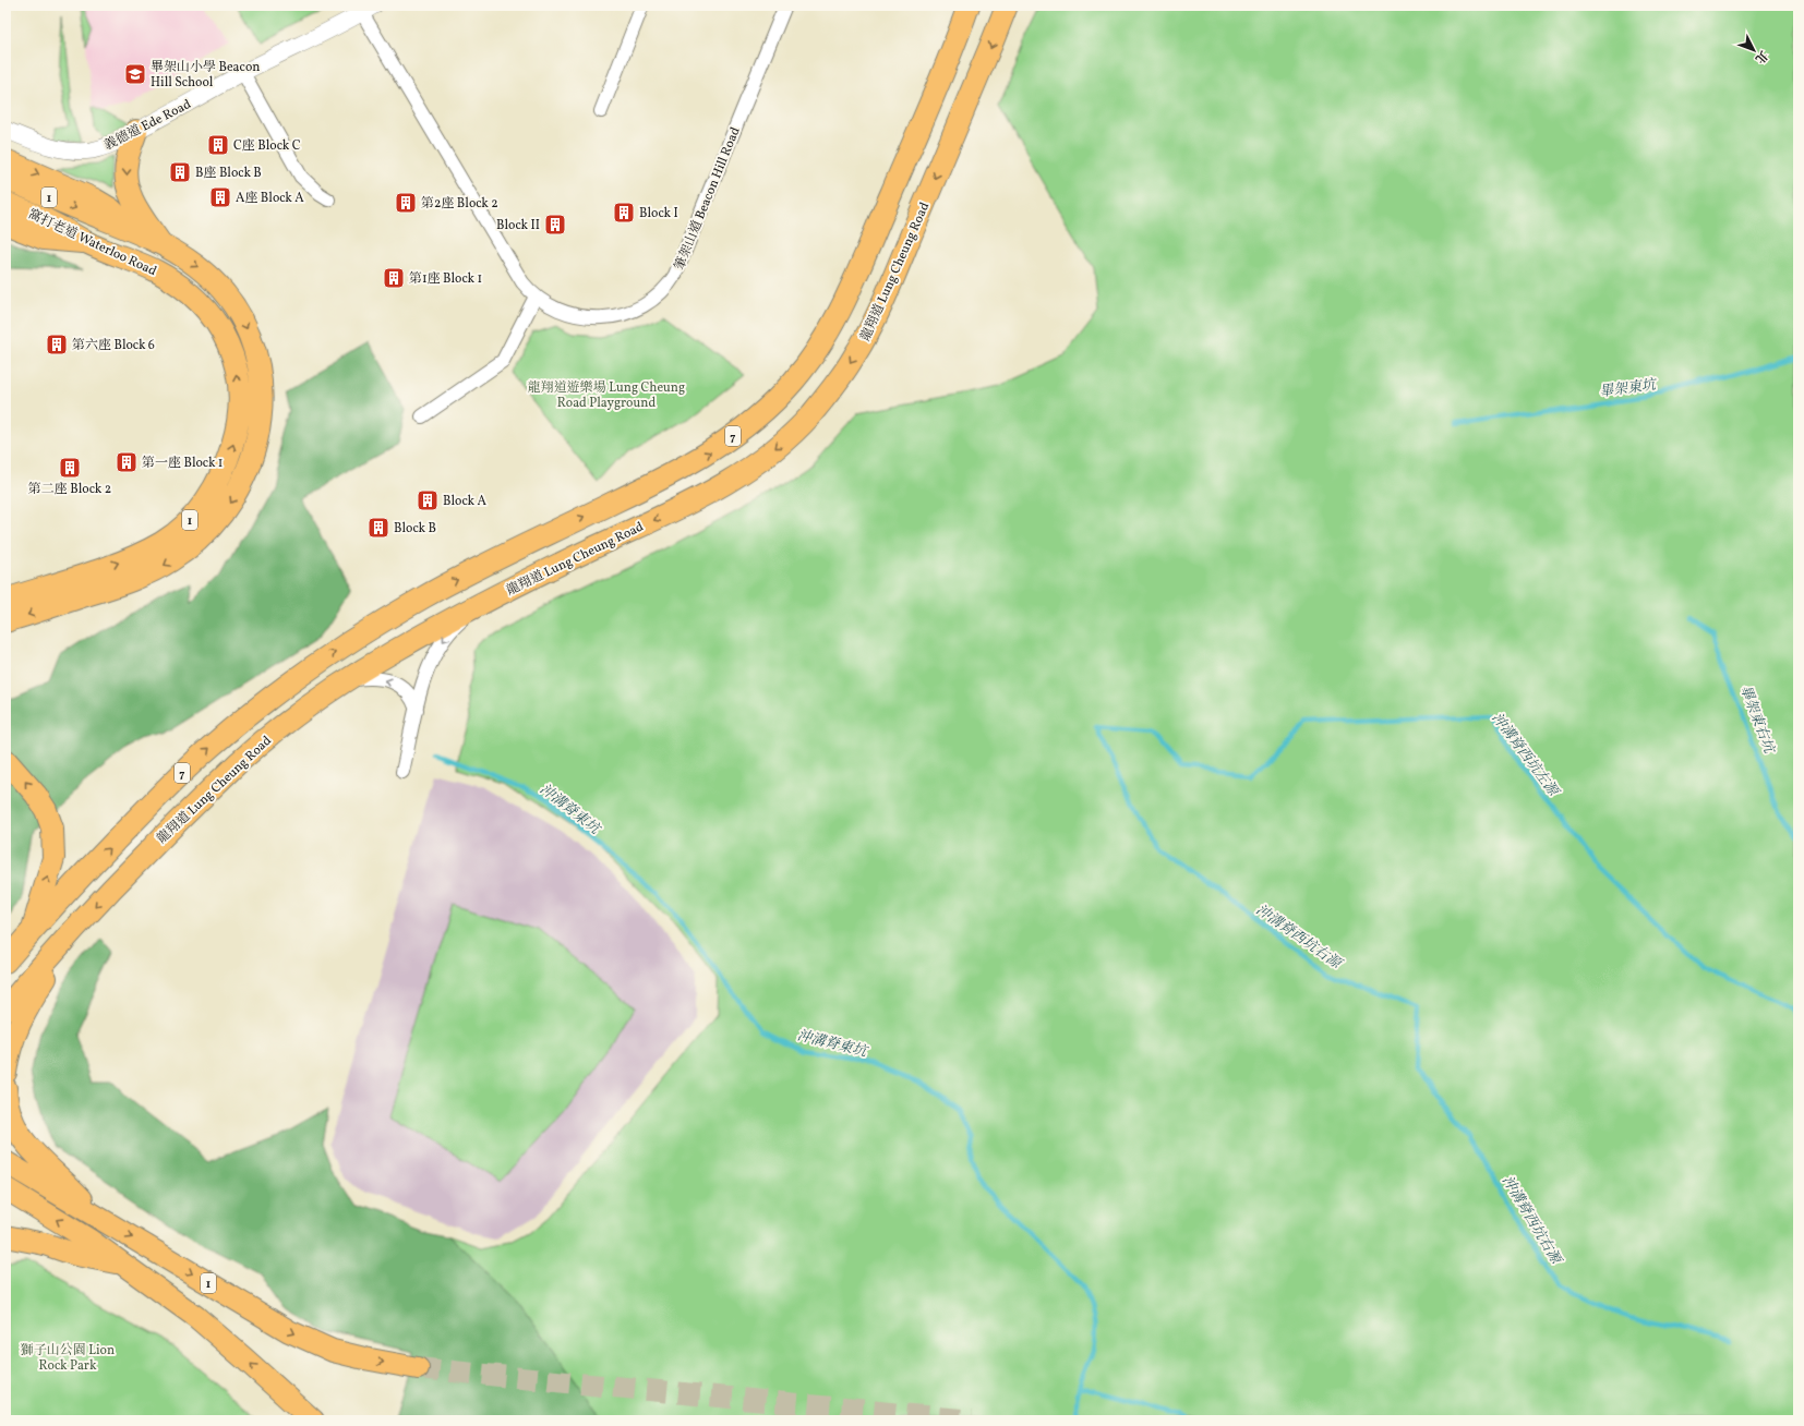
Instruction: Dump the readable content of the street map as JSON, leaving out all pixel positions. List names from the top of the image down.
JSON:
{
  "streets": {
    "highway": [
      "1",
      "窩打老道 Waterloo Road",
      "龍翔道 Lung Cheung Road",
      "7"
    ],
    "street": ["義德道 Ede Road", "筆架山道 Beacon Hill Road"]
  },
  "crossings": [
    ["義德道 Ede Road", "筆架山道 Beacon Hill Road"]
  ],
  "water": [
    "畢架東坑",
    "畢架東右坑",
    "沖溝脊西坑左源",
    "沖溝脊東坑",
    "沖溝脊西坑右源"
  ],
  "parks": ["龍翔道遊樂場 Lung Cheung Road Playground", "獅子山公園 Lion Rock Park"],
  "places": {
    "school or university": ["畢架山小學 Beacon Hill School"],
    "building": [
      "C座 Block C",
      "B座 Block B",
      "A座 Block A",
      "第2座 Block 2",
      "Block I",
      "Block II",
      "第1座 Block 1",
      "第六座 Block 6",
      "第一座 Block 1",
      "第二座 Block 2",
      "Block A",
      "Block B"
    ]
  },
  "north": "bottom right"
}
